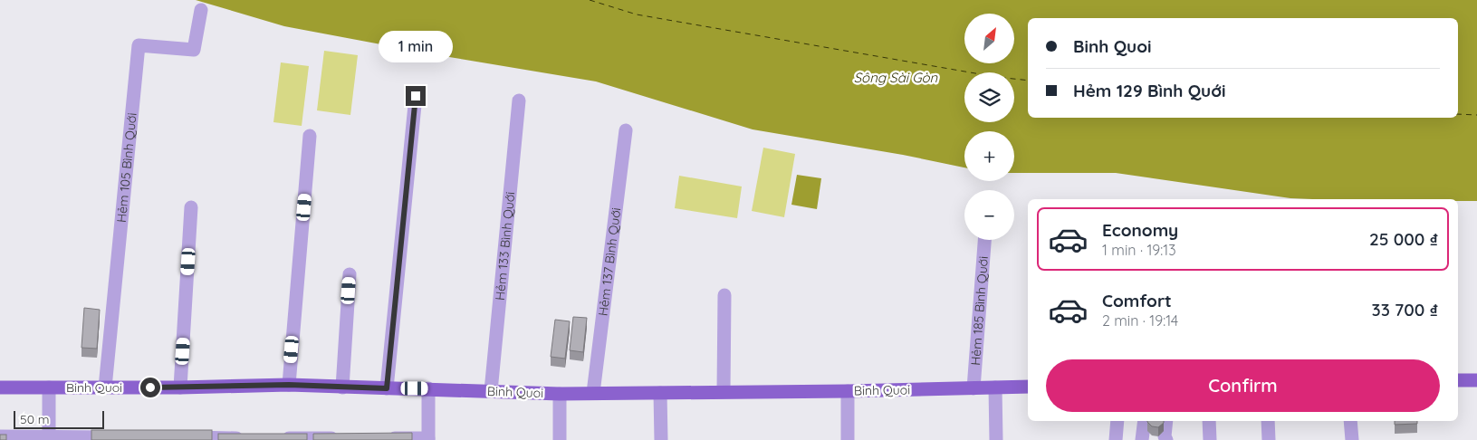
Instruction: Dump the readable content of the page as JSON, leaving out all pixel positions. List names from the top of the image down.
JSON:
{
  "streets": {
    "main road": ["Binh Quoi"],
    "street": [
      "Hẻm 105 Bình Quới",
      "Hẻm 133 Bình Quới",
      "Hẻm 137 Bình Quới",
      "Hẻm 185 Bình Quới"
    ]
  },
  "crossings": [
    ["Hẻm 105 Bình Quới", "Binh Quoi"],
    ["Hẻm 133 Bình Quới", "Binh Quoi"],
    ["Hẻm 137 Bình Quới", "Binh Quoi"],
    ["Hẻm 185 Bình Quới", "Binh Quoi"]
  ],
  "water": ["Sông Sài Gòn"],
  "scale_bar": "50 m",
  "north": "top right",
  "page": {
    "map_buttons": ["+", "−"],
    "banner": ["Binh Quoi", "Hẻm 129 Bình Quới"],
    "bubble": "1 min",
    "list": [
      {
        "name": "Economy",
        "note": "1 min · 19:13",
        "value": "25 000 ₫"
      },
      {
        "name": "Comfort",
        "note": "2 min · 19:14",
        "value": "33 700 ₫"
      }
    ],
    "buttons": "Confirm",
    "scale": "50 m"
  }
}
